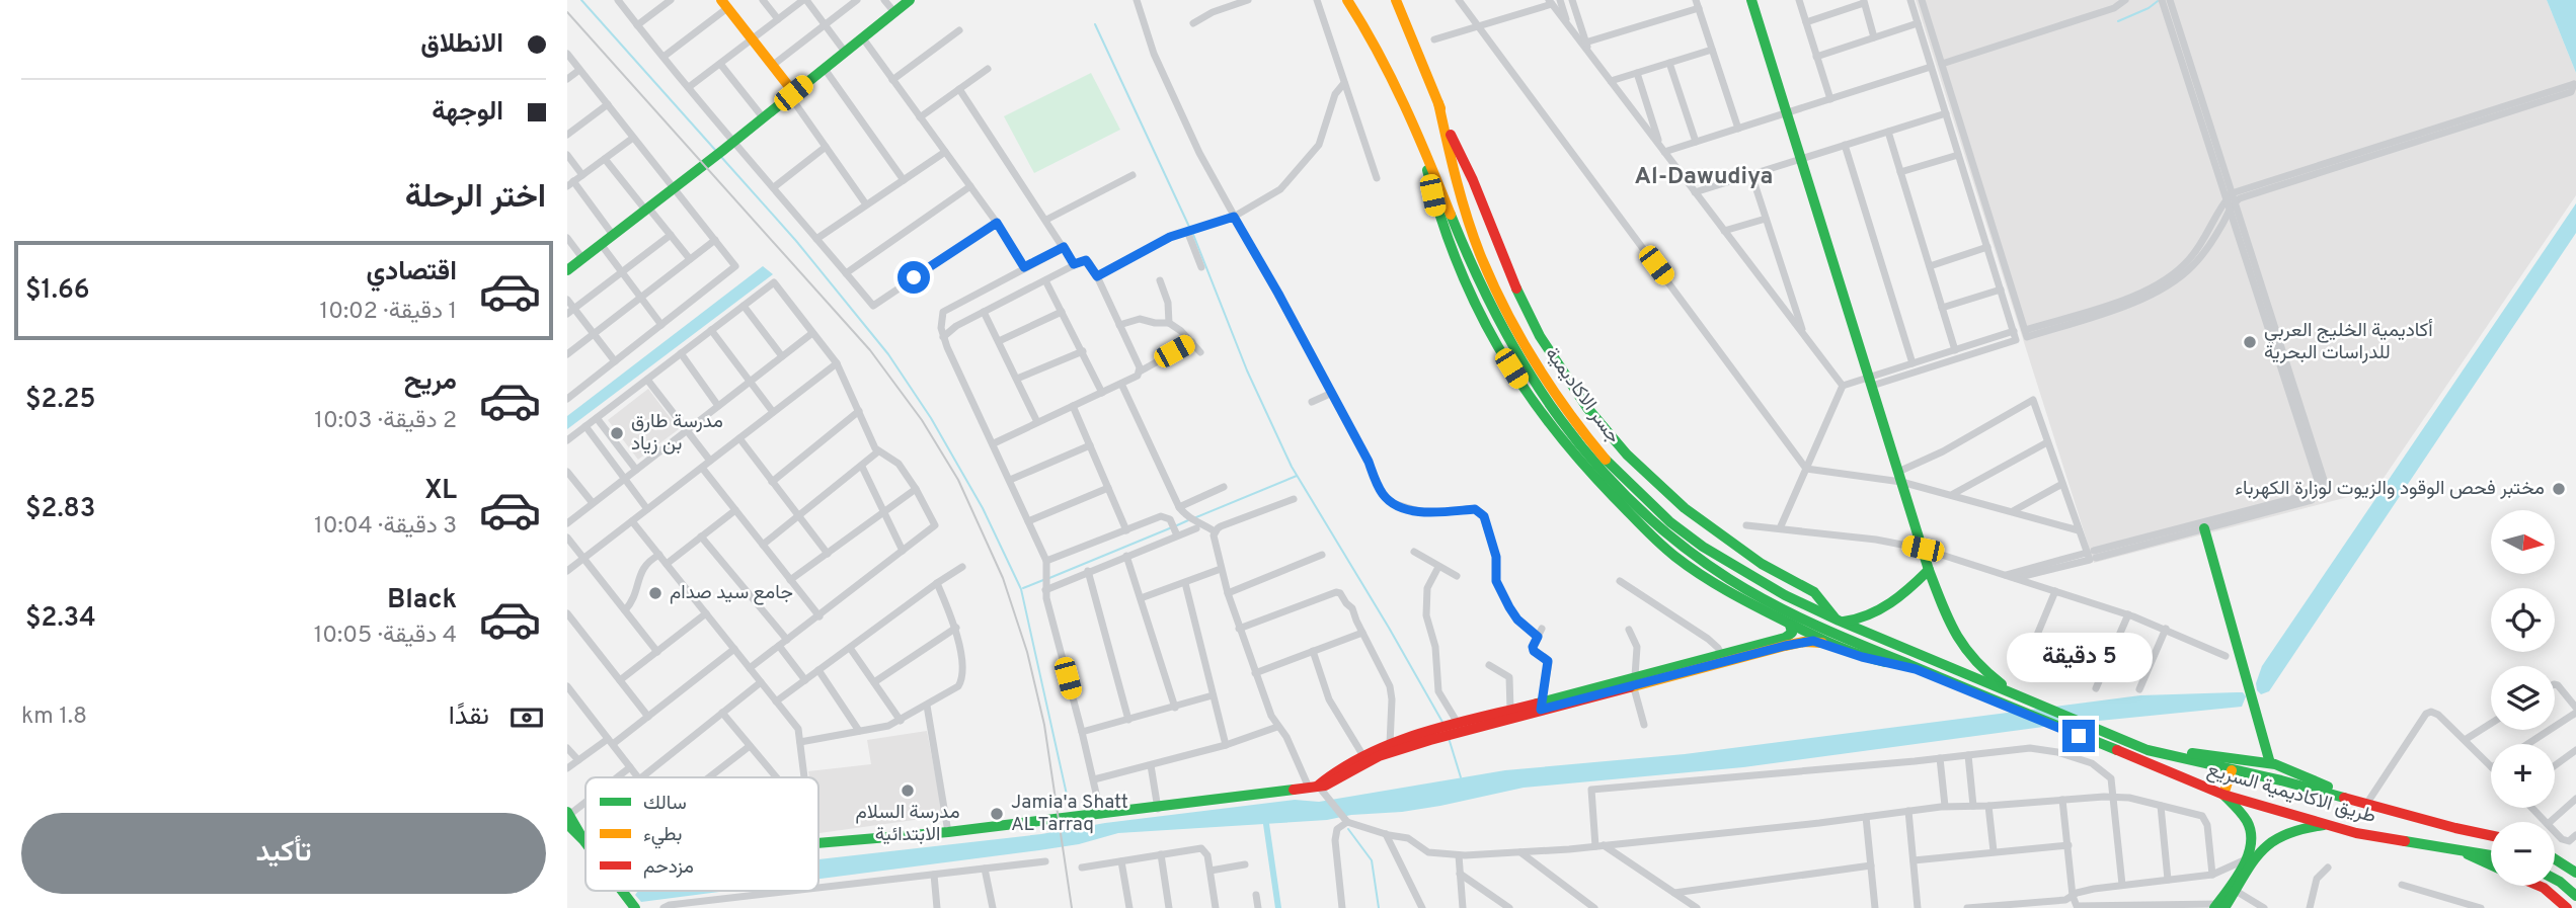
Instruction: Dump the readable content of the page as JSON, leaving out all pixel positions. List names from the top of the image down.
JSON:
{
  "streets": {
    "main road": ["جسر الاكاديمية", "طريق الاكاديمية السريع"]
  },
  "crossings": [
    ["جسر الاكاديمية", "طريق الاكاديمية السريع"]
  ],
  "districts": ["Al-Dawudiya"],
  "places": [
    "أكاديمية الخليج العربي للدراسات البحرية",
    "مدرسة طارق بن زياد",
    "مختبر فحص الوقود والزيوت لوزارة الكهرباء",
    "جامع سيد صدام",
    "مدرسة السلام الابتدائية",
    "Jamia'a Shatt AL Tarraq"
  ],
  "legend": ["سالك", "بطيء", "مزدحم"],
  "north": "right",
  "page": {
    "banner": ["الانطلاق", "الوجهة"],
    "heading": "اختر الرحلة",
    "list": [
      {
        "name": "اقتصادي",
        "note": "1 دقيقة · 10:02",
        "value": "$1.66"
      },
      {
        "name": "مريح",
        "note": "2 دقيقة · 10:03",
        "value": "$2.25"
      },
      {
        "name": "XL",
        "note": "3 دقيقة · 10:04",
        "value": "$2.83"
      },
      {
        "name": "Black",
        "note": "4 دقيقة · 10:05",
        "value": "$2.34"
      }
    ],
    "map_buttons": ["+", "−"],
    "bubble": "5 دقيقة",
    "pay": ["نقدًا", "1.8 km"],
    "buttons": "تأكيد"
  }
}
